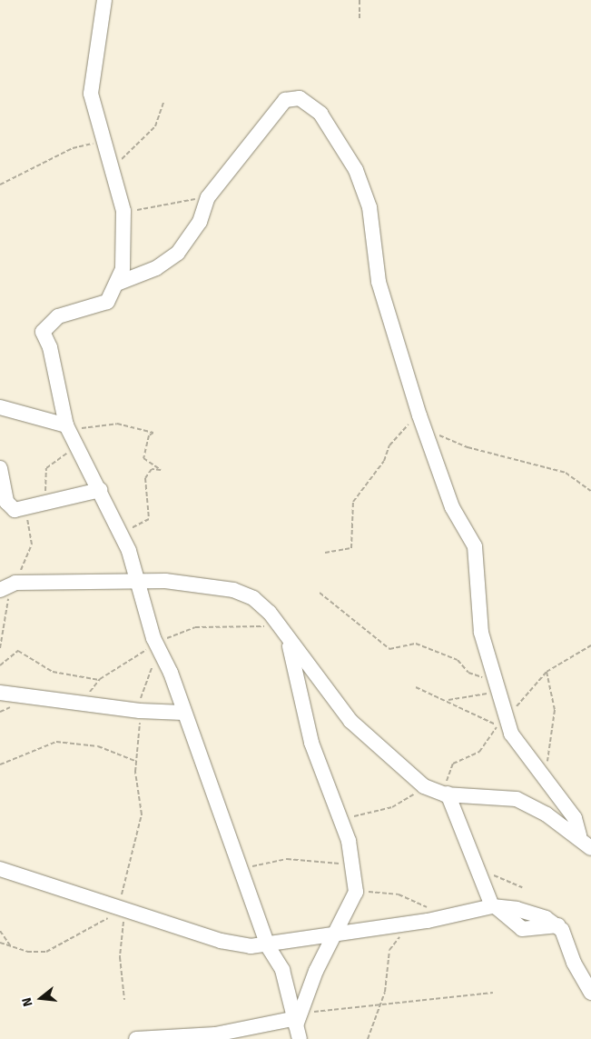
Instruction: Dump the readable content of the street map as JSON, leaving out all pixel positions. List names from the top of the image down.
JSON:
{
  "north": "left"
}
